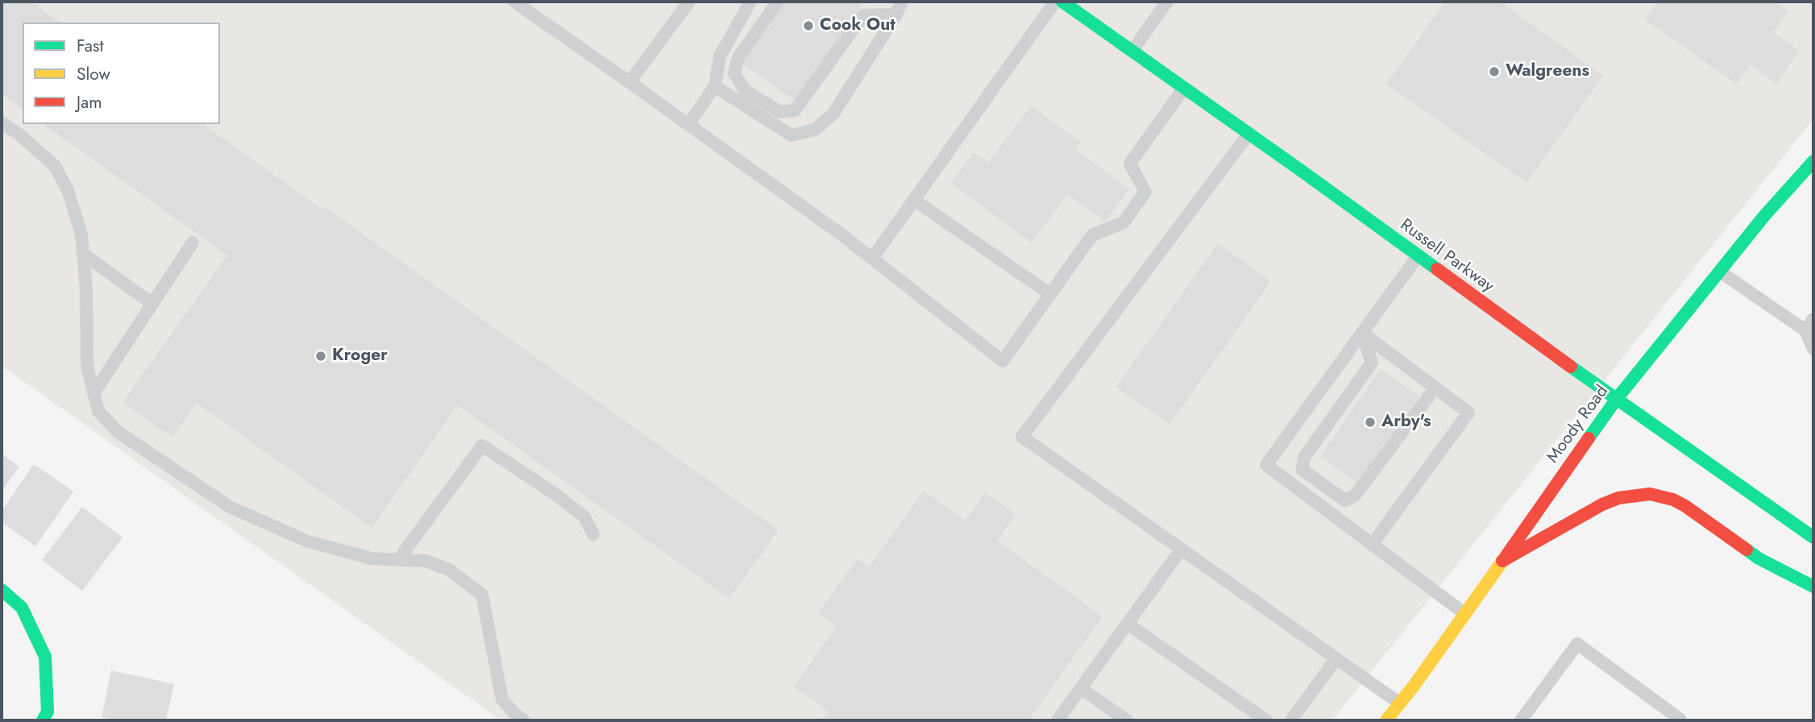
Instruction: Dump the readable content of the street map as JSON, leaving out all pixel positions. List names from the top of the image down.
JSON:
{
  "streets": {
    "main road": ["Russell Parkway", "Moody Road"]
  },
  "crossings": [
    ["Russell Parkway", "Moody Road"]
  ],
  "places": [
    "Cook Out",
    "Walgreens",
    "Kroger",
    "Arby's"
  ],
  "legend": ["Fast", "Slow", "Jam"]
}
